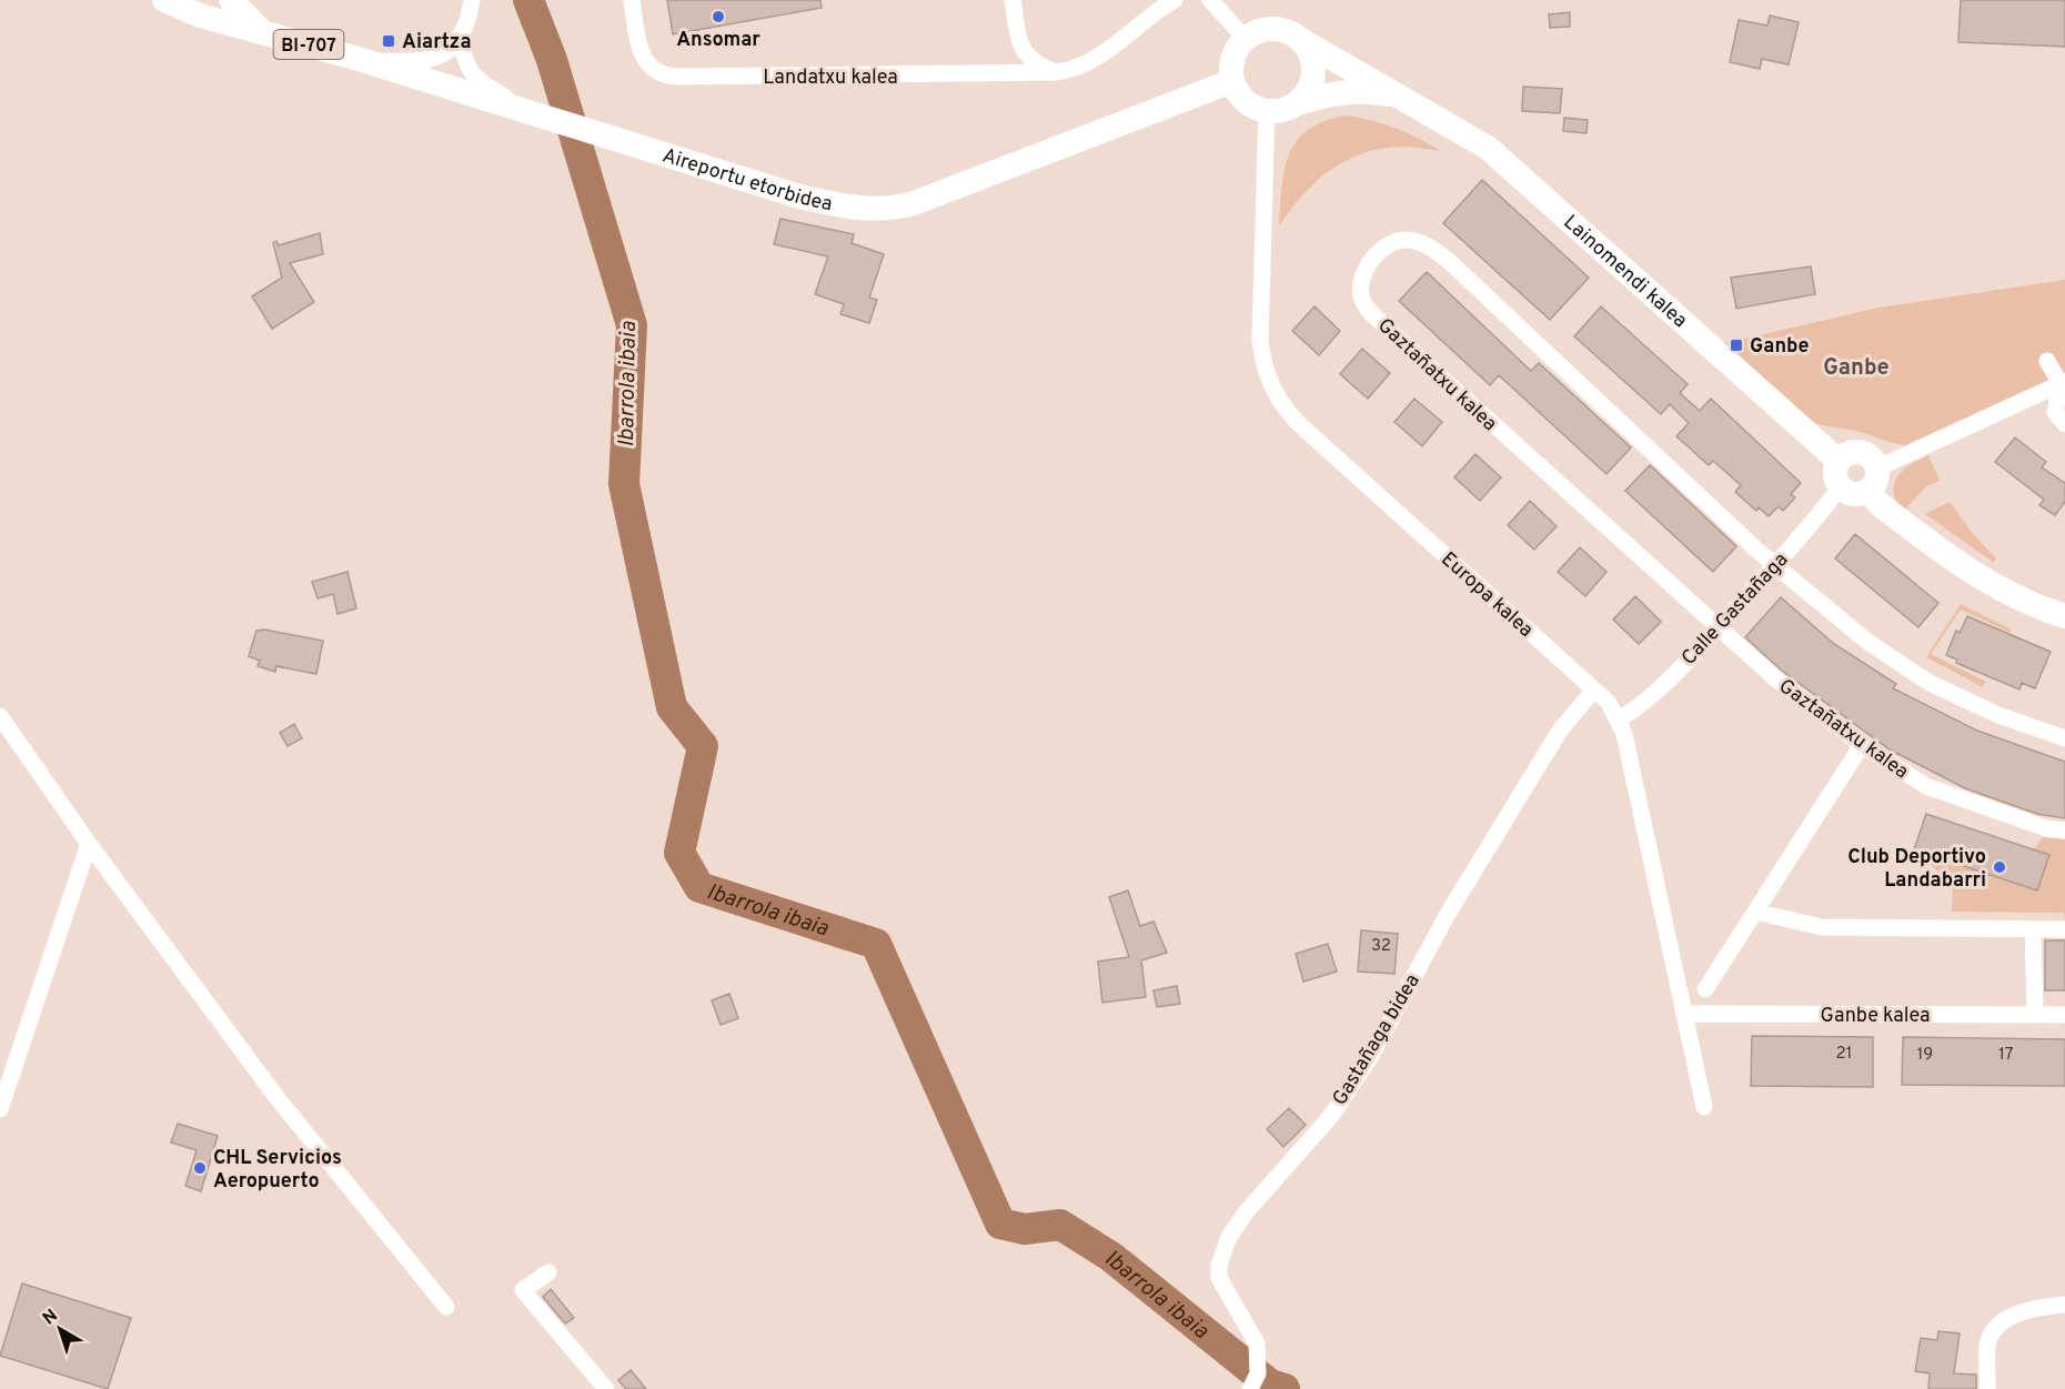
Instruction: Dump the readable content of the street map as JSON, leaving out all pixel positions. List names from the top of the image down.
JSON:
{
  "streets": {
    "main road": ["BI-707", "Aireportu etorbidea", "Lainomendi kalea"],
    "street": [
      "Landatxu kalea",
      "Gaztañatxu kalea",
      "Europa kalea",
      "Calle Gastañaga",
      "Ganbe kalea",
      "Gastañaga bidea"
    ]
  },
  "crossings": [
    ["BI-707", "Aireportu etorbidea"],
    ["Aireportu etorbidea", "Lainomendi kalea"],
    ["Aireportu etorbidea", "Europa kalea"],
    ["Lainomendi kalea", "Europa kalea"],
    ["Lainomendi kalea", "Calle Gastañaga"],
    ["Gaztañatxu kalea", "Calle Gastañaga"],
    ["Europa kalea", "Calle Gastañaga"],
    ["Europa kalea", "Ganbe kalea"],
    ["Europa kalea", "Gastañaga bidea"]
  ],
  "districts": ["Ganbe"],
  "water": ["Ibarrola ibaia"],
  "places": {
    "other": ["Ansomar", "Club Deportivo Landabarri", "CHL Servicios Aeropuerto"],
    "transit": ["Aiartza", "Ganbe"]
  },
  "house_numbers": [
    "32",
    "21",
    "19",
    "17"
  ],
  "north": "top left"
}
